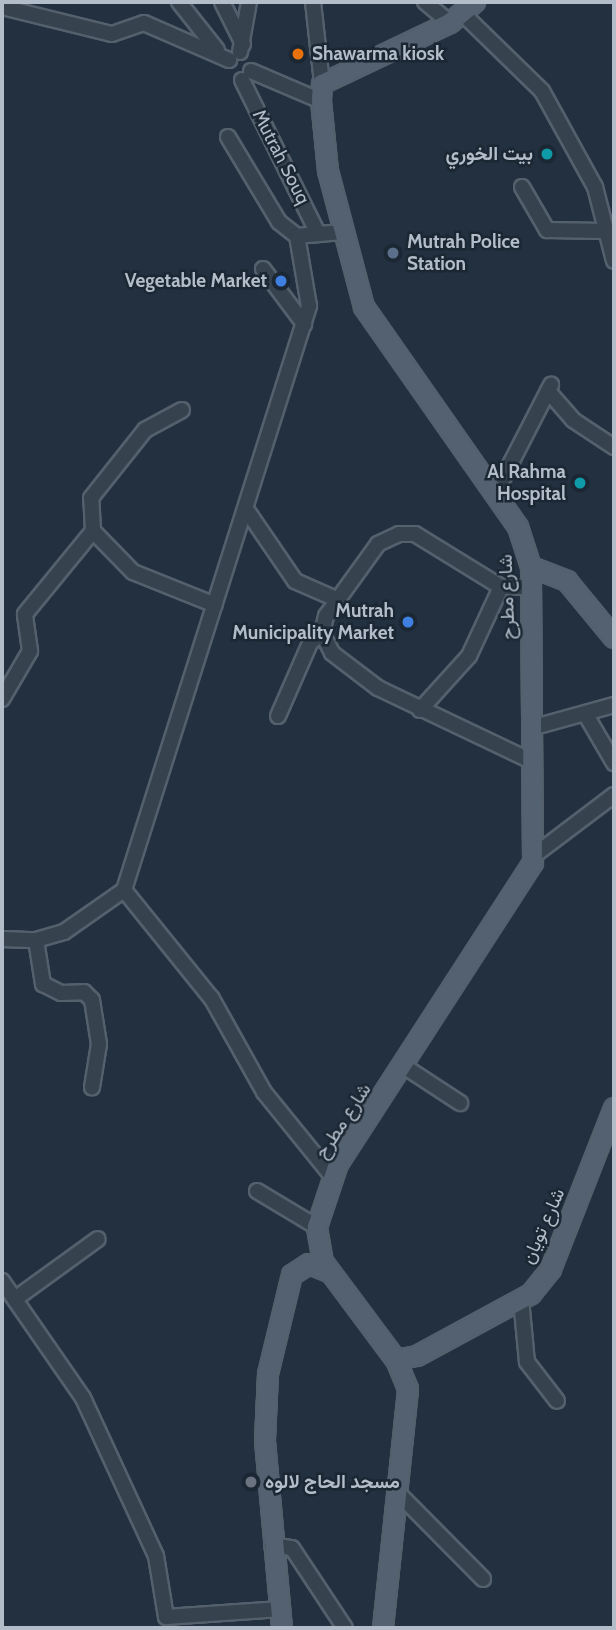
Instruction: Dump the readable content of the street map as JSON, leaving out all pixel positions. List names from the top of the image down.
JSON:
{
  "streets": {
    "main road": ["شارع مطرح", "شارع تويان"],
    "street": ["Mutrah Souq"]
  },
  "crossings": [
    ["Mutrah Souq", "شارع مطرح"],
    ["شارع مطرح", "شارع تويان"]
  ],
  "places": [
    "Shawarma kiosk",
    "بيت الخوري",
    "Mutrah Police Station",
    "Vegetable Market",
    "Al Rahma Hospital",
    "Mutrah Municipality Market",
    "مسجد الحاج لالوه"
  ]
}
